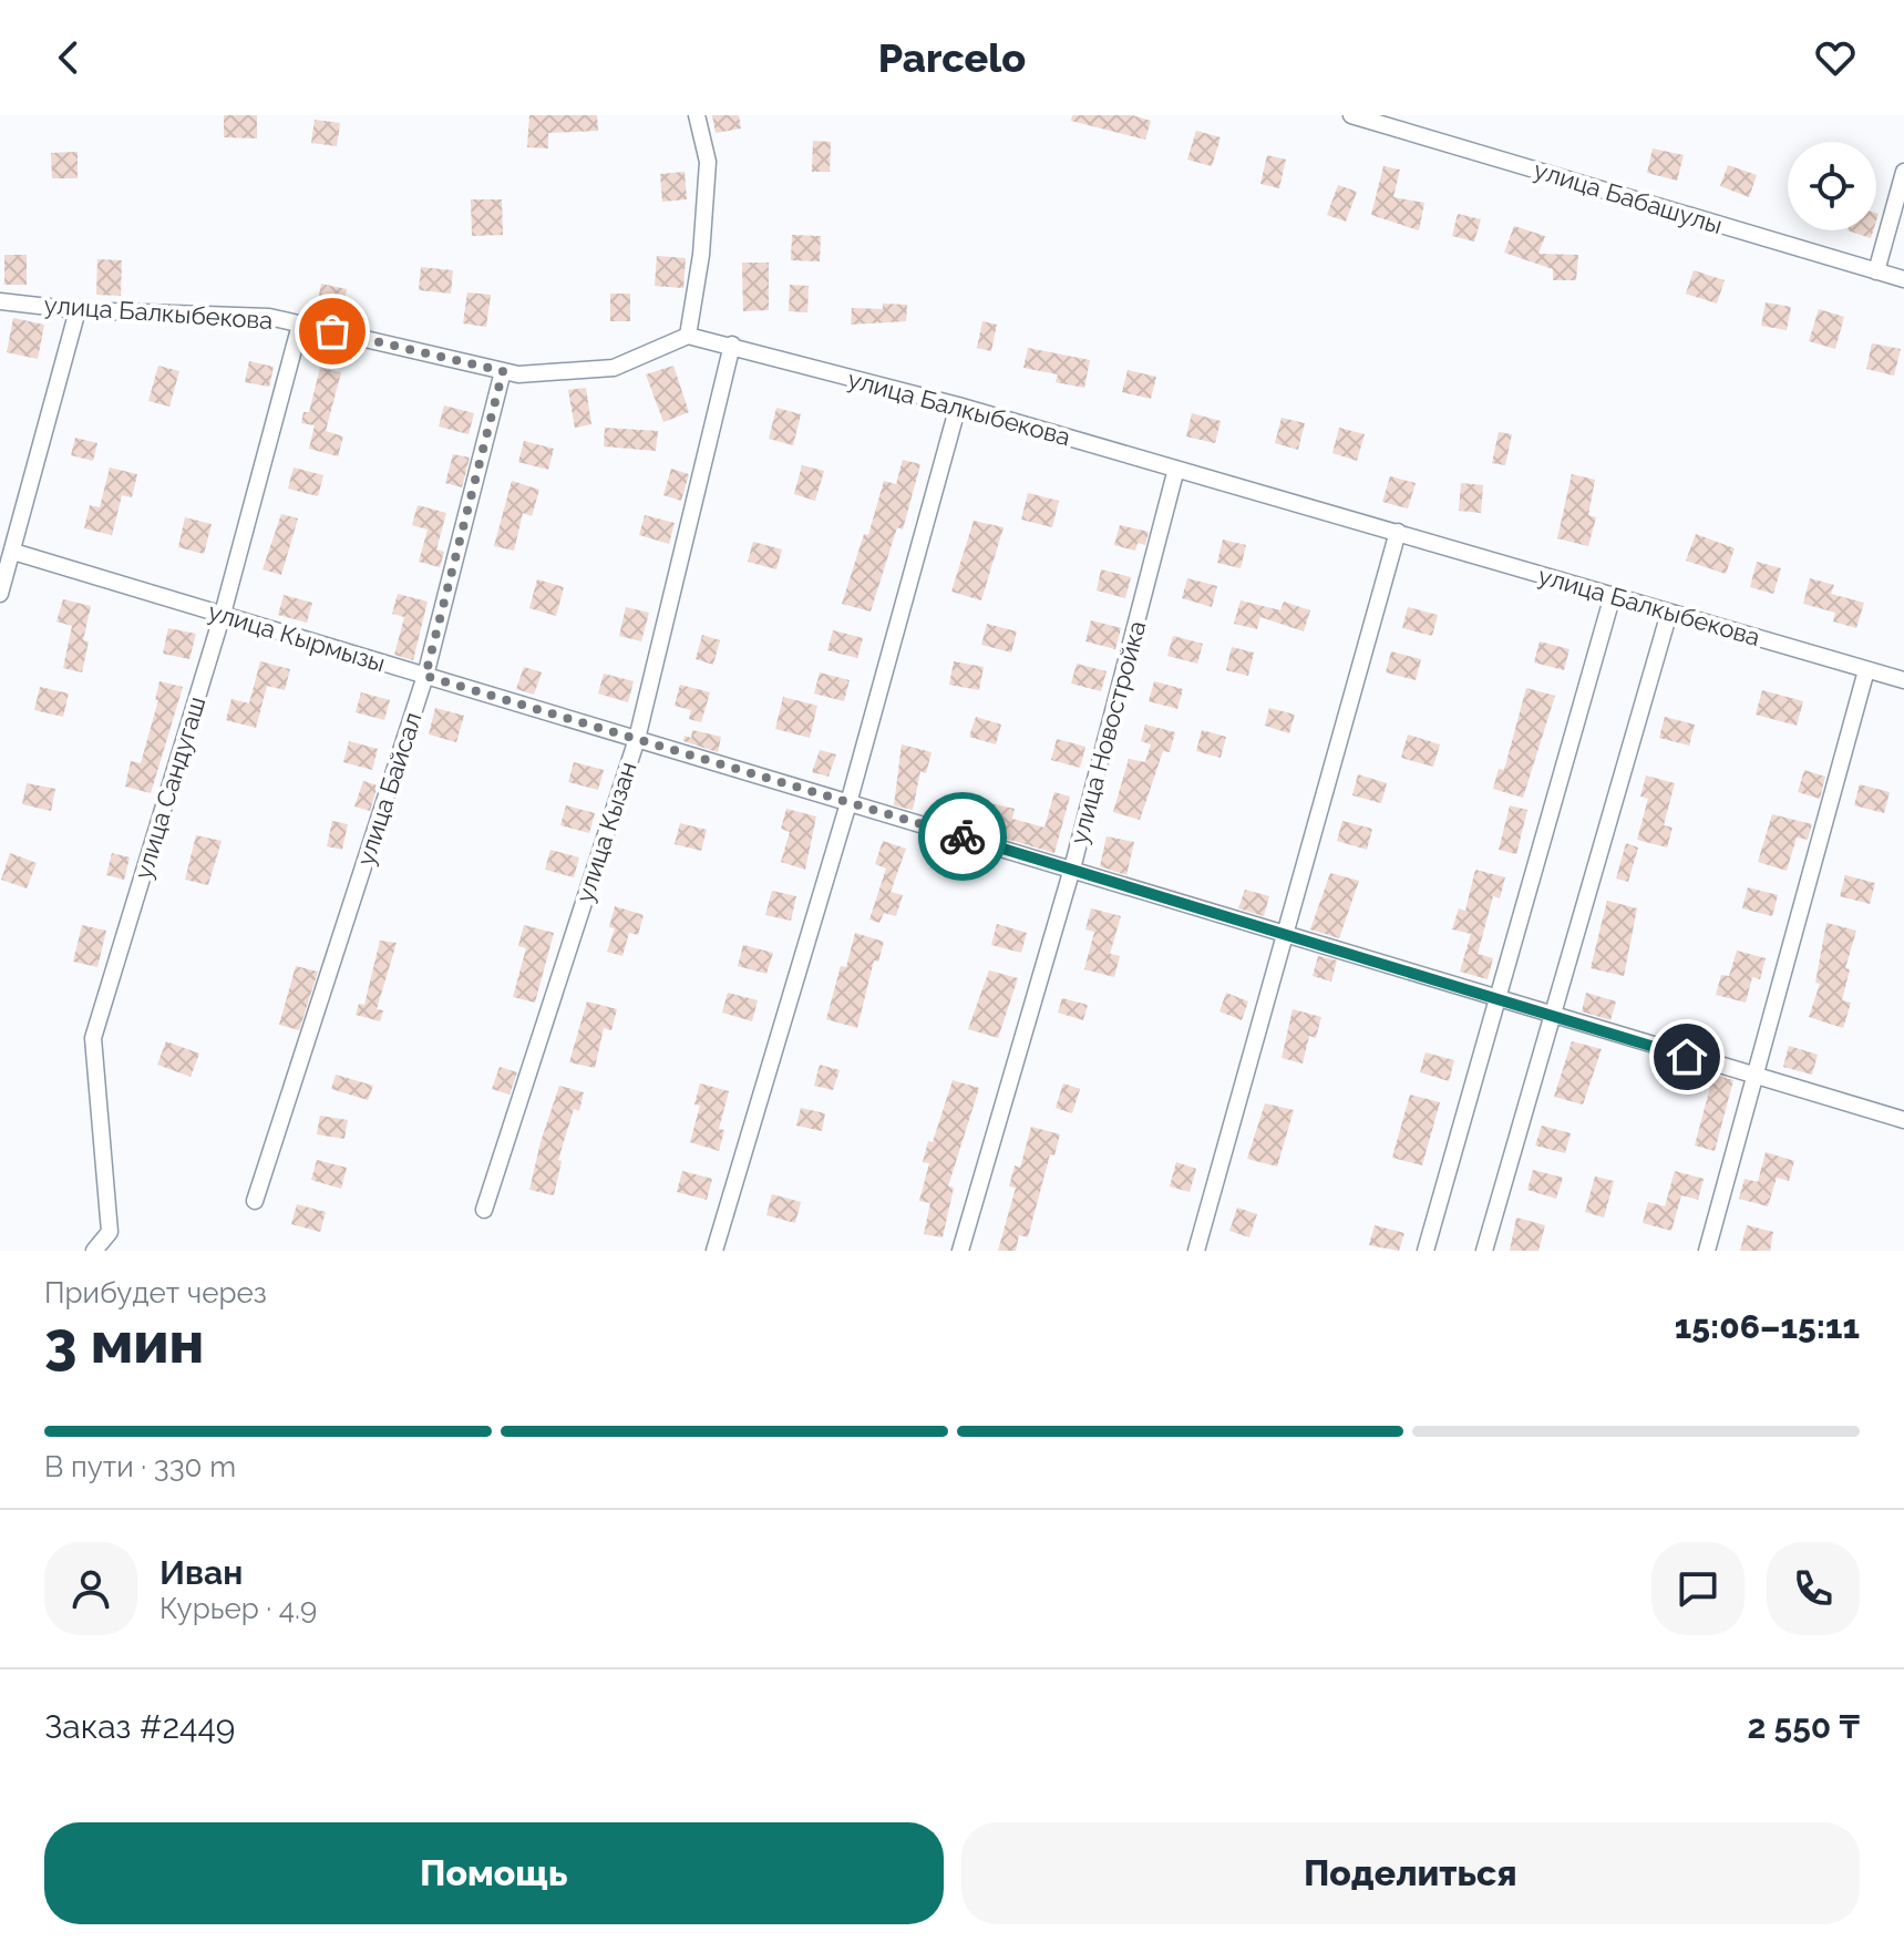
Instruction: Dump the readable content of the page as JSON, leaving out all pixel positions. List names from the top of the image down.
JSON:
{
  "streets": {
    "street": [
      "улица Бабашулы",
      "улица Балкыбекова",
      "улица Кырмызы",
      "улица Новостройка",
      "улица Сандугаш",
      "улица Байсал",
      "улица Кызан"
    ]
  },
  "crossings": [
    ["улица Балкыбекова", "улица Новостройка"],
    ["улица Балкыбекова", "улица Сандугаш"],
    ["улица Балкыбекова", "улица Байсал"],
    ["улица Балкыбекова", "улица Кызан"],
    ["улица Кырмызы", "улица Новостройка"],
    ["улица Кырмызы", "улица Сандугаш"],
    ["улица Кырмызы", "улица Байсал"],
    ["улица Кырмызы", "улица Кызан"]
  ],
  "page": {
    "header": "Parcelo",
    "heading": ["3 мин", "Прибудет через", "15:06–15:11"],
    "panel": [
      "Иван",
      "Курьер · 4.9",
      "Заказ #2449",
      "2 550 ₸"
    ],
    "bar": "В пути · 330 m",
    "buttons": ["Помощь", "Поделиться"]
  }
}
